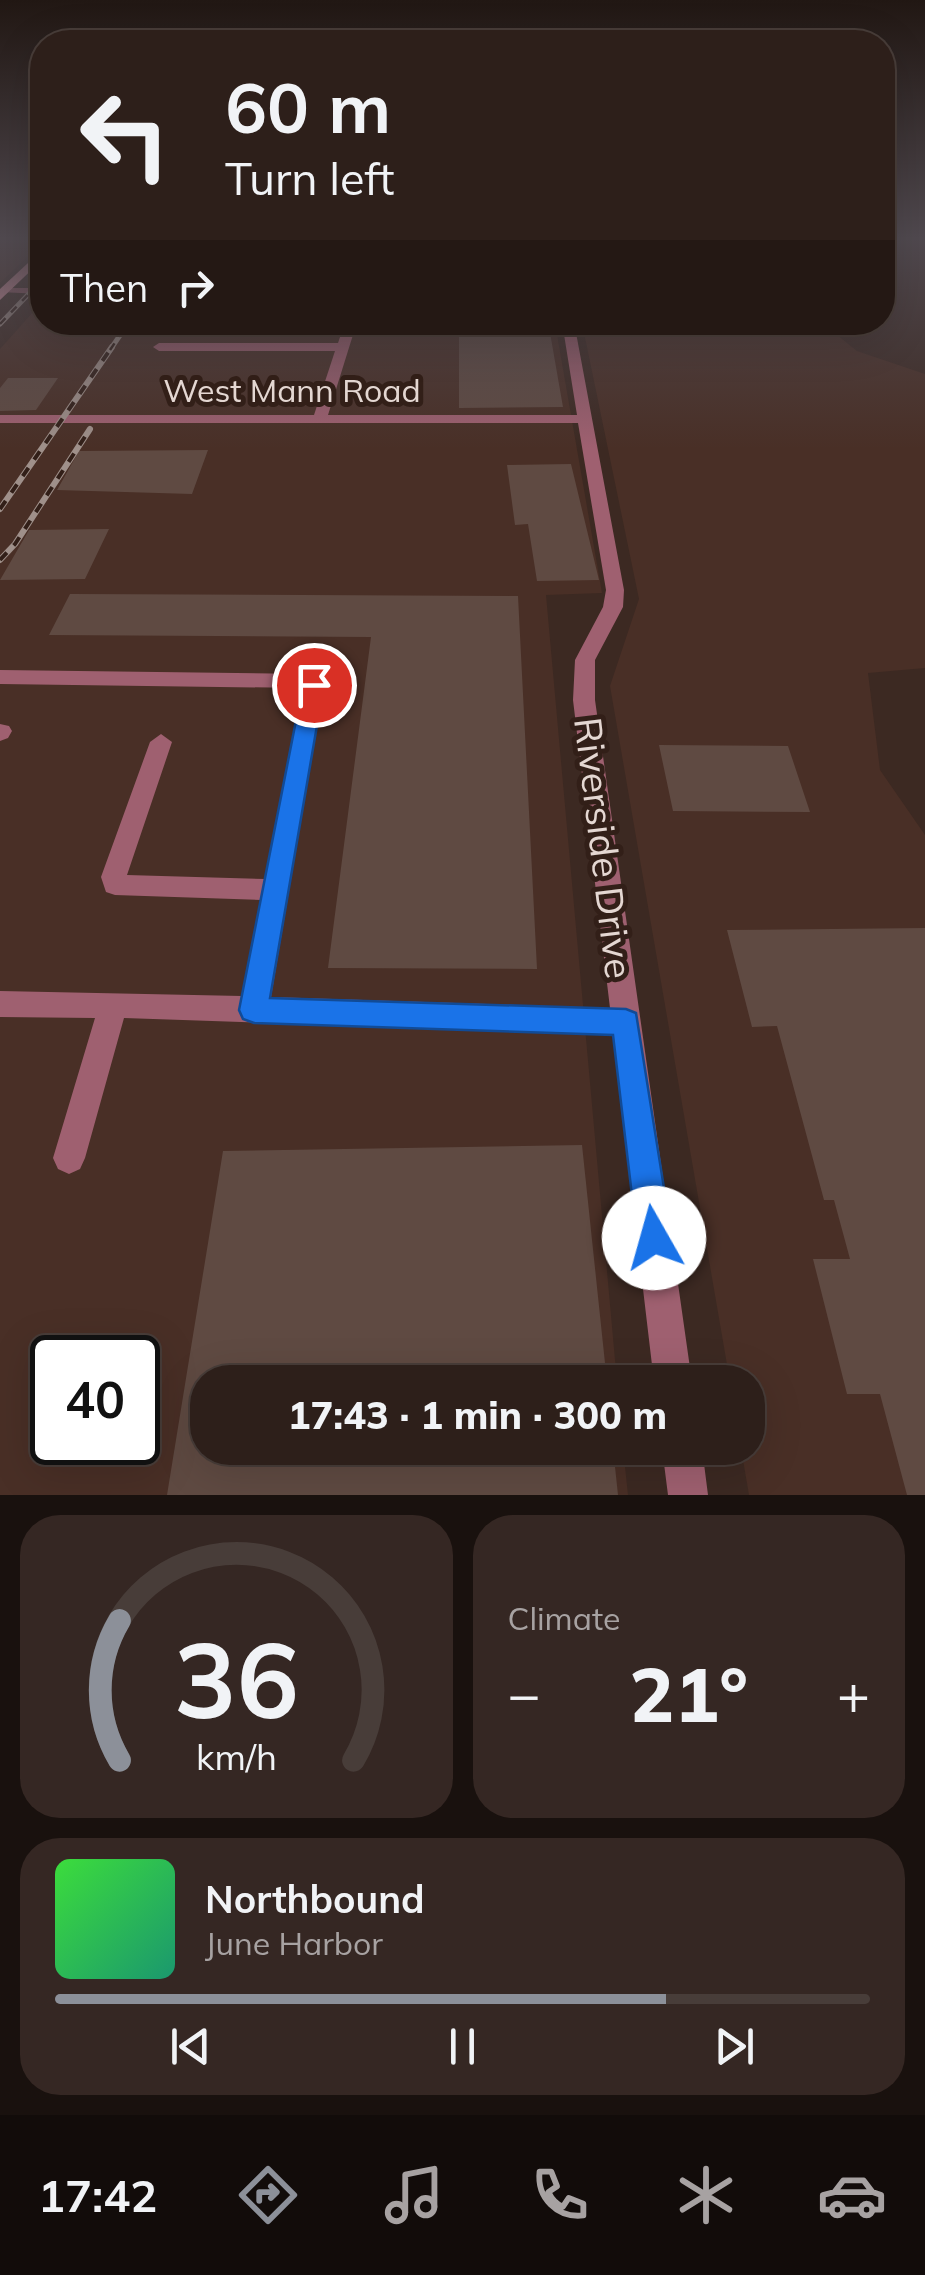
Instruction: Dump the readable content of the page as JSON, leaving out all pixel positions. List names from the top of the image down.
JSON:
{
  "streets": {
    "street": ["West Mann Road", "Riverside Drive"]
  },
  "crossings": [
    ["West Mann Road", "Riverside Drive"]
  ],
  "page": {
    "turn": ["60 m", "Turn left"],
    "then": "Then",
    "limit": "40",
    "trip": "17:43 · 1 min · 300 m",
    "tile": "Climate",
    "heat": ["−", "21°", "+"],
    "song": ["Northbound", "June Harbor"],
    "tabs": "17:42",
    "gauge": ["36", "km/h"]
  }
}
